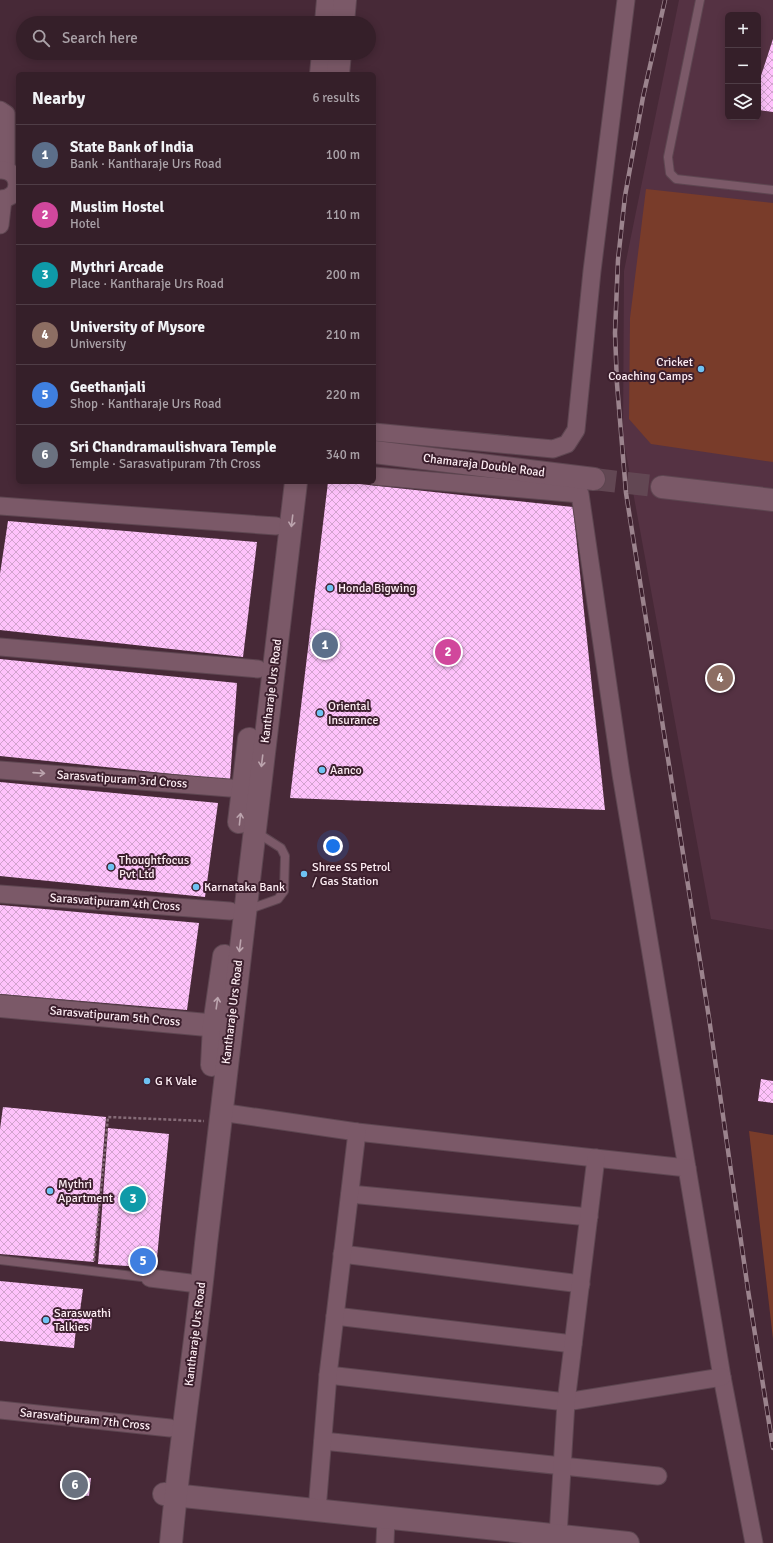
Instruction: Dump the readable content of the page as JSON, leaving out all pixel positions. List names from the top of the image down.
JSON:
{
  "streets": {
    "street": [
      "Chamaraja Double Road",
      "Kantharaje Urs Road",
      "Sarasvatipuram 3rd Cross",
      "Sarasvatipuram 4th Cross",
      "Sarasvatipuram 5th Cross",
      "Sarasvatipuram 7th Cross"
    ]
  },
  "crossings": [
    ["Kantharaje Urs Road", "Sarasvatipuram 3rd Cross"],
    ["Kantharaje Urs Road", "Sarasvatipuram 4th Cross"],
    ["Kantharaje Urs Road", "Sarasvatipuram 5th Cross"],
    ["Kantharaje Urs Road", "Sarasvatipuram 7th Cross"]
  ],
  "places": [
    "Cricket Coaching Camps",
    "Honda Bigwing",
    "Oriental Insurance",
    "Aanco",
    "Thoughtfocus Pvt Ltd",
    "Shree SS Petrol / Gas Station",
    "Karnataka Bank",
    "G K Vale",
    "Mythri Apartment",
    "Saraswathi Talkies"
  ],
  "page": {
    "map_buttons": ["+", "−"],
    "search": "Search here",
    "heading": ["Nearby", "6 results"],
    "list": [
      {
        "mark": "1",
        "name": "State Bank of India",
        "note": "Bank · Kantharaje Urs Road",
        "value": "100 m"
      },
      {
        "mark": "2",
        "name": "Muslim Hostel",
        "note": "Hotel",
        "value": "110 m"
      },
      {
        "mark": "3",
        "name": "Mythri Arcade",
        "note": "Place · Kantharaje Urs Road",
        "value": "200 m"
      },
      {
        "mark": "4",
        "name": "University of Mysore",
        "note": "University",
        "value": "210 m"
      },
      {
        "mark": "5",
        "name": "Geethanjali",
        "note": "Shop · Kantharaje Urs Road",
        "value": "220 m"
      },
      {
        "mark": "6",
        "name": "Sri Chandramaulishvara Temple",
        "note": "Temple · Sarasvatipuram 7th Cross",
        "value": "340 m"
      }
    ],
    "pins": [
      "1",
      "2",
      "4",
      "3",
      "5",
      "6"
    ]
  }
}
